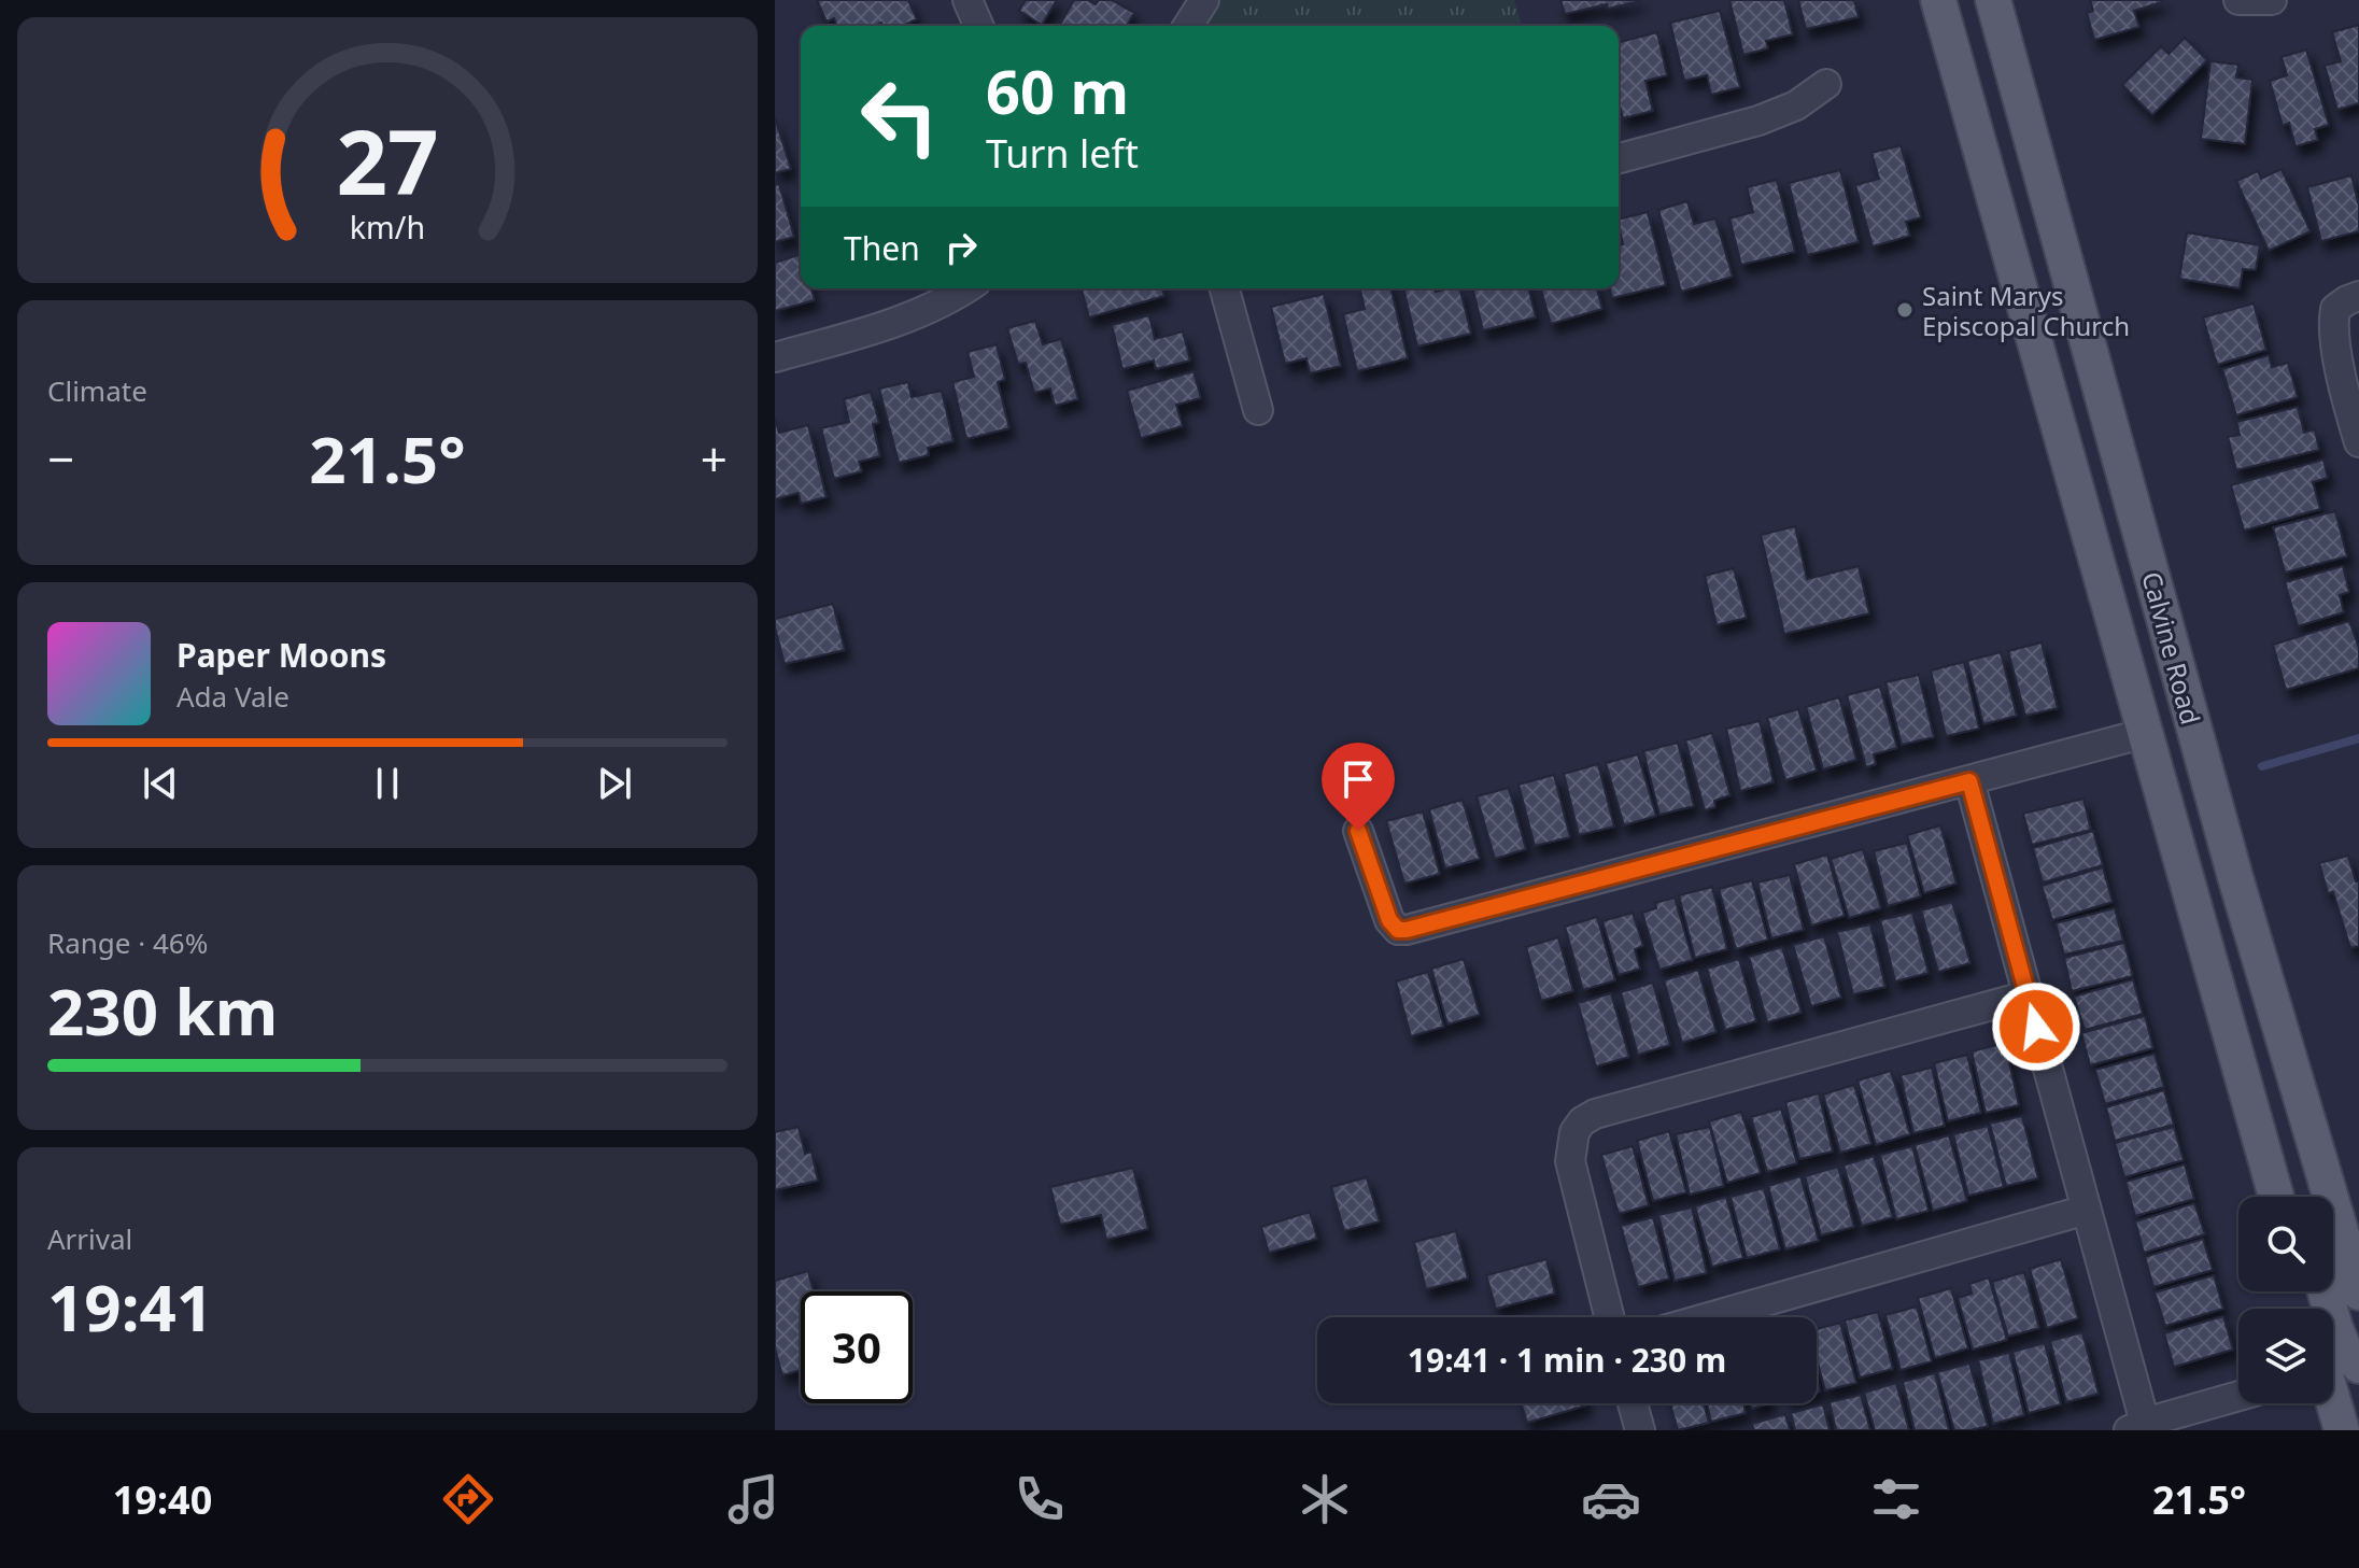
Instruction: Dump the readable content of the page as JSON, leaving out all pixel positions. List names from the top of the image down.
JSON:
{
  "streets": {
    "main road": ["Calvine Road"]
  },
  "places": ["Saint Marys Episcopal Church"],
  "page": {
    "turn": ["60 m", "Turn left"],
    "then": "Then",
    "tile": [
      "Climate",
      ["Range · 46%", "230 km"],
      ["Arrival", "19:41"]
    ],
    "heat": ["−", "21.5°", "+"],
    "song": ["Paper Moons", "Ada Vale"],
    "limit": "30",
    "trip": "19:41 · 1 min · 230 m",
    "tabs": ["19:40", "21.5°"],
    "gauge": ["27", "km/h"]
  }
}
